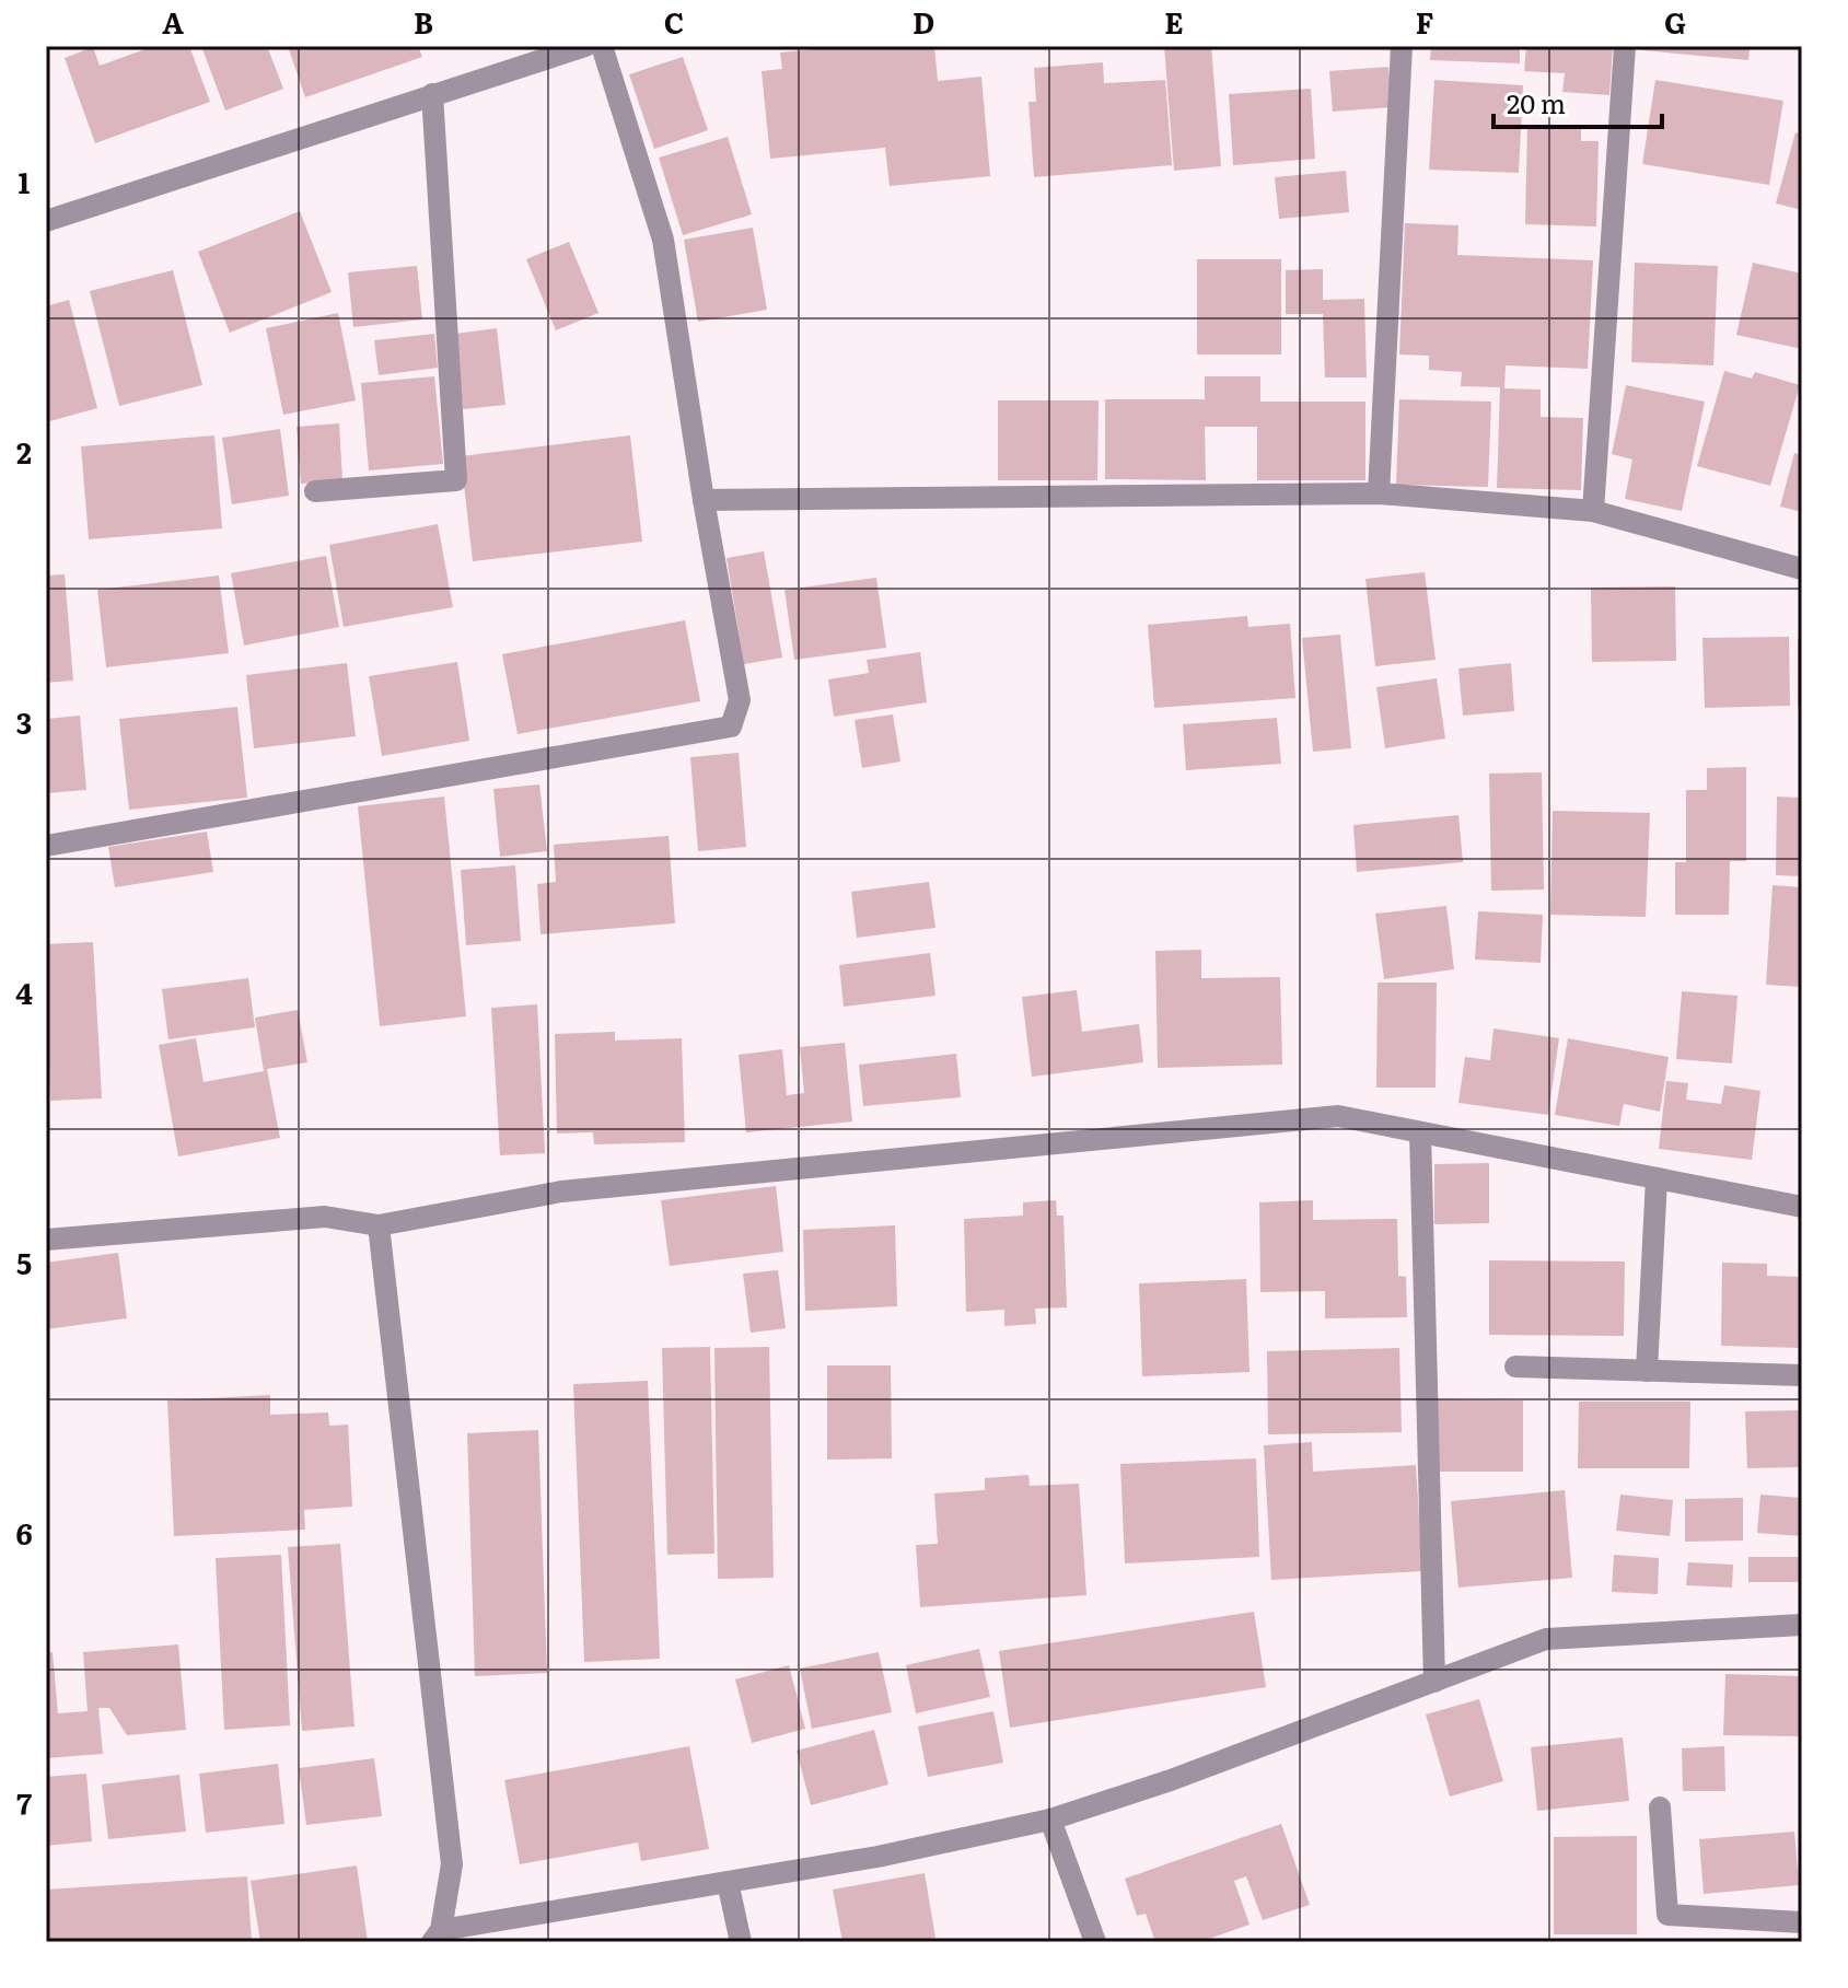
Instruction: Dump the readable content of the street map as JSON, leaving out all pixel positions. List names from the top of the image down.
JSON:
{
  "scale_bar": "20 m",
  "grid": {
    "columns": [
      "A",
      "B",
      "C",
      "D",
      "E",
      "F",
      "G"
    ],
    "rows": [
      "1",
      "2",
      "3",
      "4",
      "5",
      "6",
      "7"
    ]
  }
}
